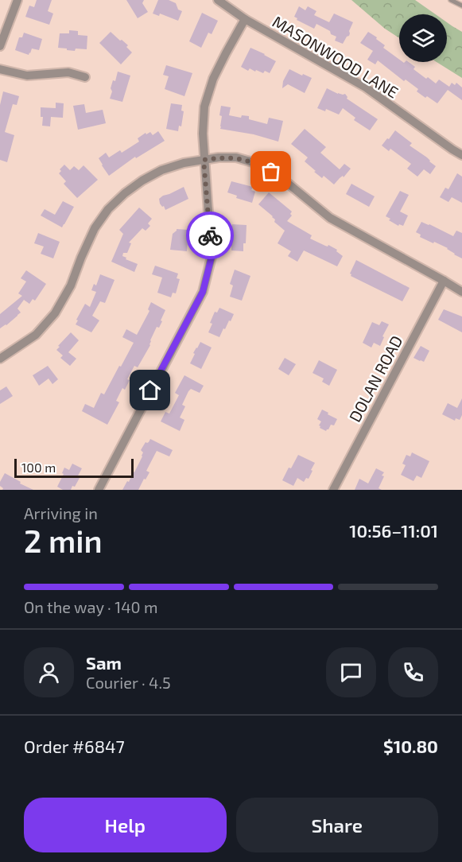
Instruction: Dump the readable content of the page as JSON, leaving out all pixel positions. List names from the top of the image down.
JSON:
{
  "streets": {
    "street": ["MASONWOOD LANE", "DOLAN ROAD"]
  },
  "scale_bar": "100 m",
  "page": {
    "scale": "100 m",
    "heading": ["2 min", "Arriving in", "10:56–11:01"],
    "panel": [
      "Sam",
      "Courier · 4.5",
      "Order #6847",
      "$10.80"
    ],
    "bar": "On the way · 140 m",
    "buttons": ["Help", "Share"]
  }
}
